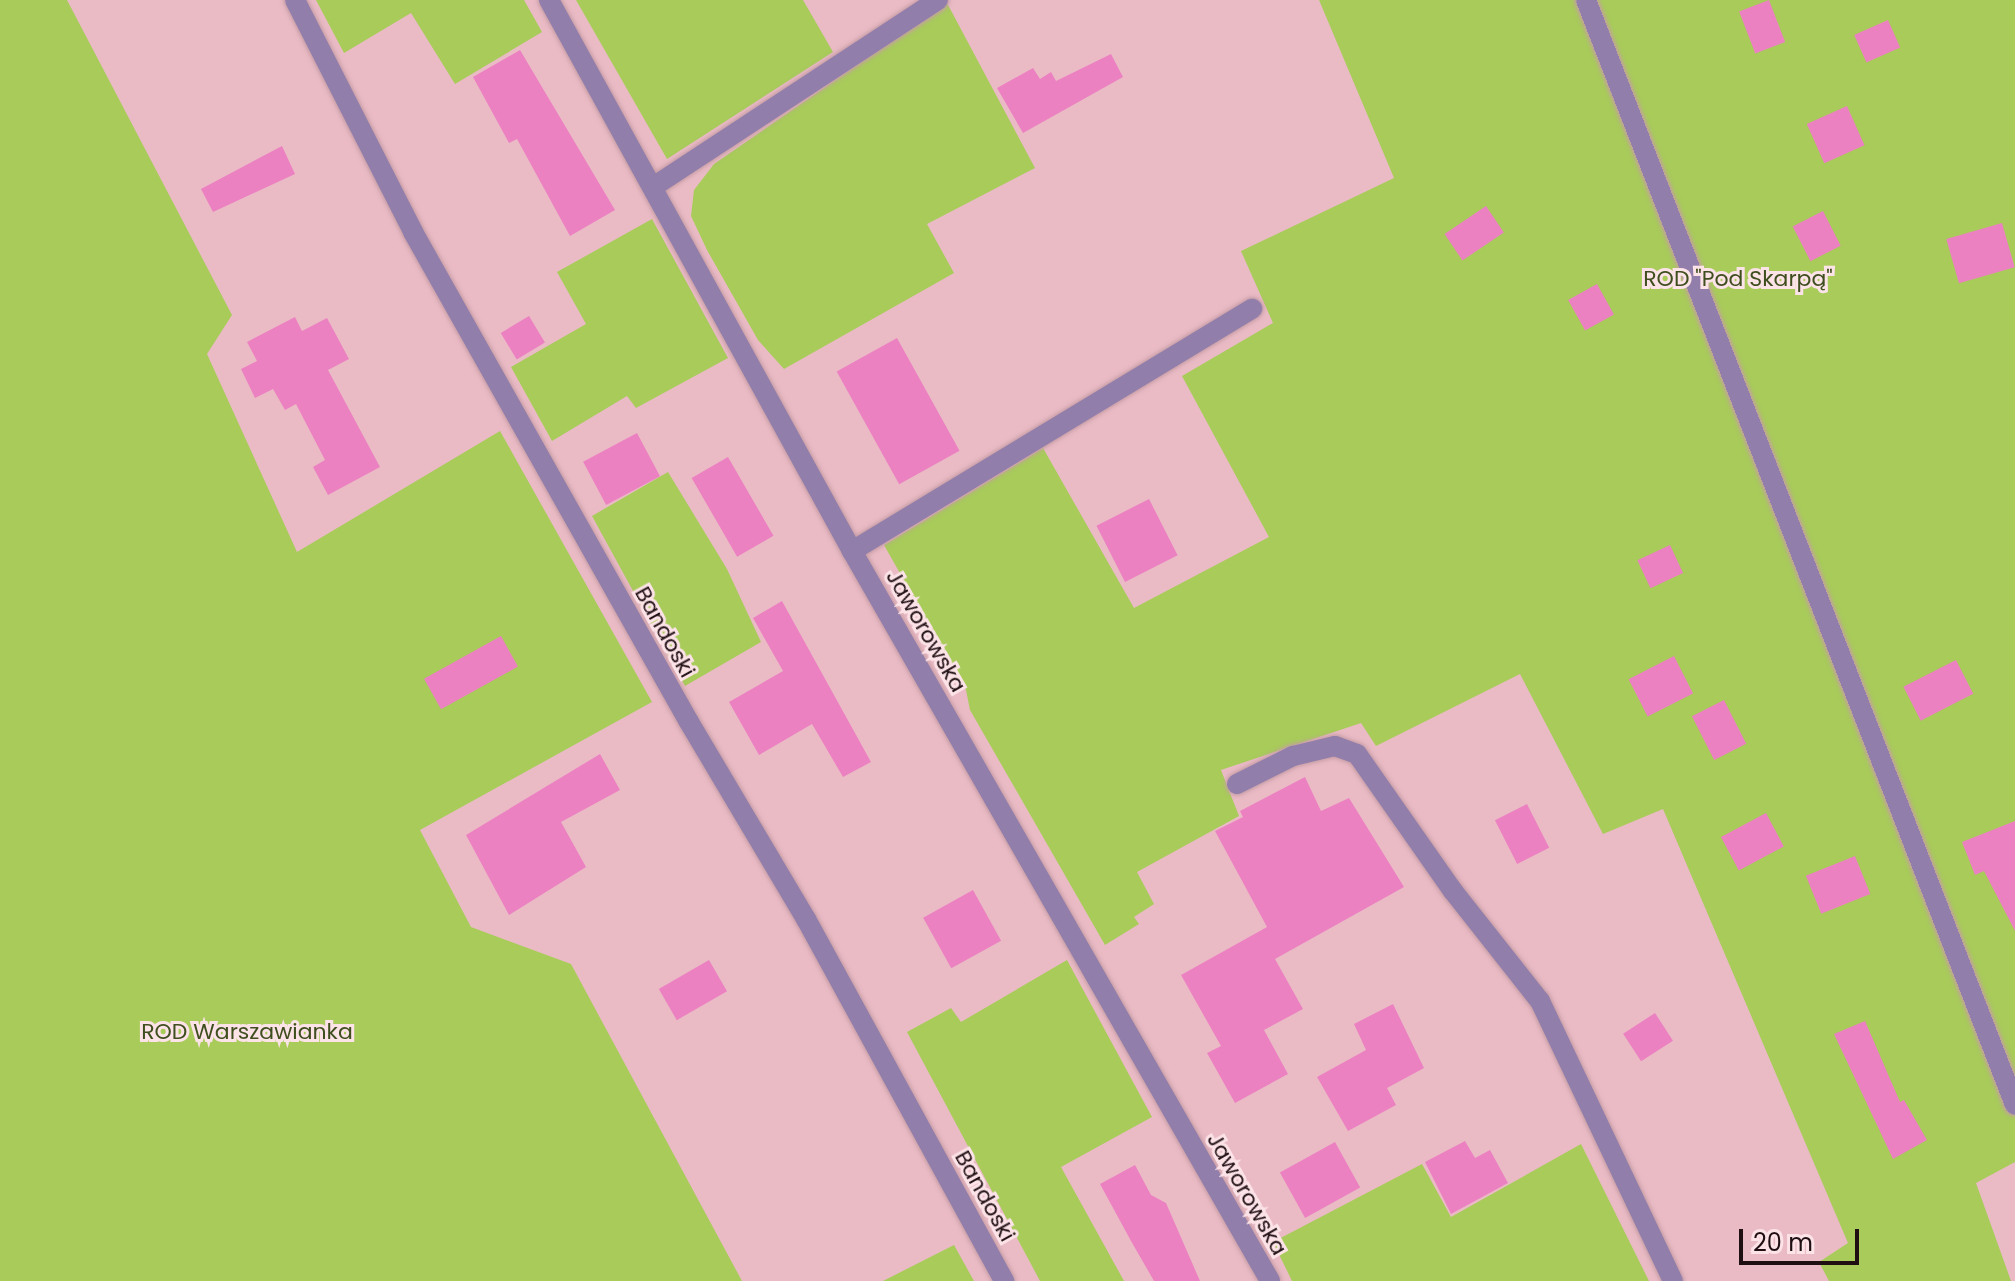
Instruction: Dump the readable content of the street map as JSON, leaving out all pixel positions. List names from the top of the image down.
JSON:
{
  "streets": {
    "street": ["Jaworowska", "Bandoski"]
  },
  "parks": ["ROD \"Pod Skarpą\"", "ROD Warszawianka"],
  "scale_bar": "20 m"
}
